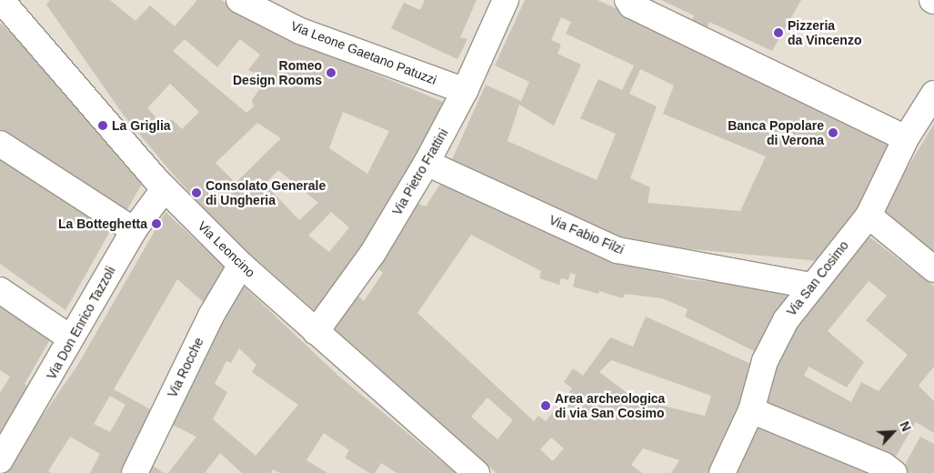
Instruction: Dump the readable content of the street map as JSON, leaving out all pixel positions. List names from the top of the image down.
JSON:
{
  "streets": {
    "street": [
      "Via Leone Gaetano Patuzzi",
      "Via Pietro Frattini",
      "Via Fabio Filzi",
      "Via Leoncino",
      "Via San Cosimo",
      "Via Don Enrico Tazzoli",
      "Via Rocche"
    ]
  },
  "crossings": [
    ["Via Leone Gaetano Patuzzi", "Via Pietro Frattini"],
    ["Via Pietro Frattini", "Via Fabio Filzi"],
    ["Via Pietro Frattini", "Via Leoncino"],
    ["Via Fabio Filzi", "Via San Cosimo"],
    ["Via Leoncino", "Via Don Enrico Tazzoli"],
    ["Via Leoncino", "Via Rocche"]
  ],
  "places": [
    "Pizzeria da Vincenzo",
    "Romeo Design Rooms",
    "La Griglia",
    "Banca Popolare di Verona",
    "Consolato Generale di Ungheria",
    "La Botteghetta",
    "Area archeologica di via San Cosimo"
  ],
  "north": "top right"
}
